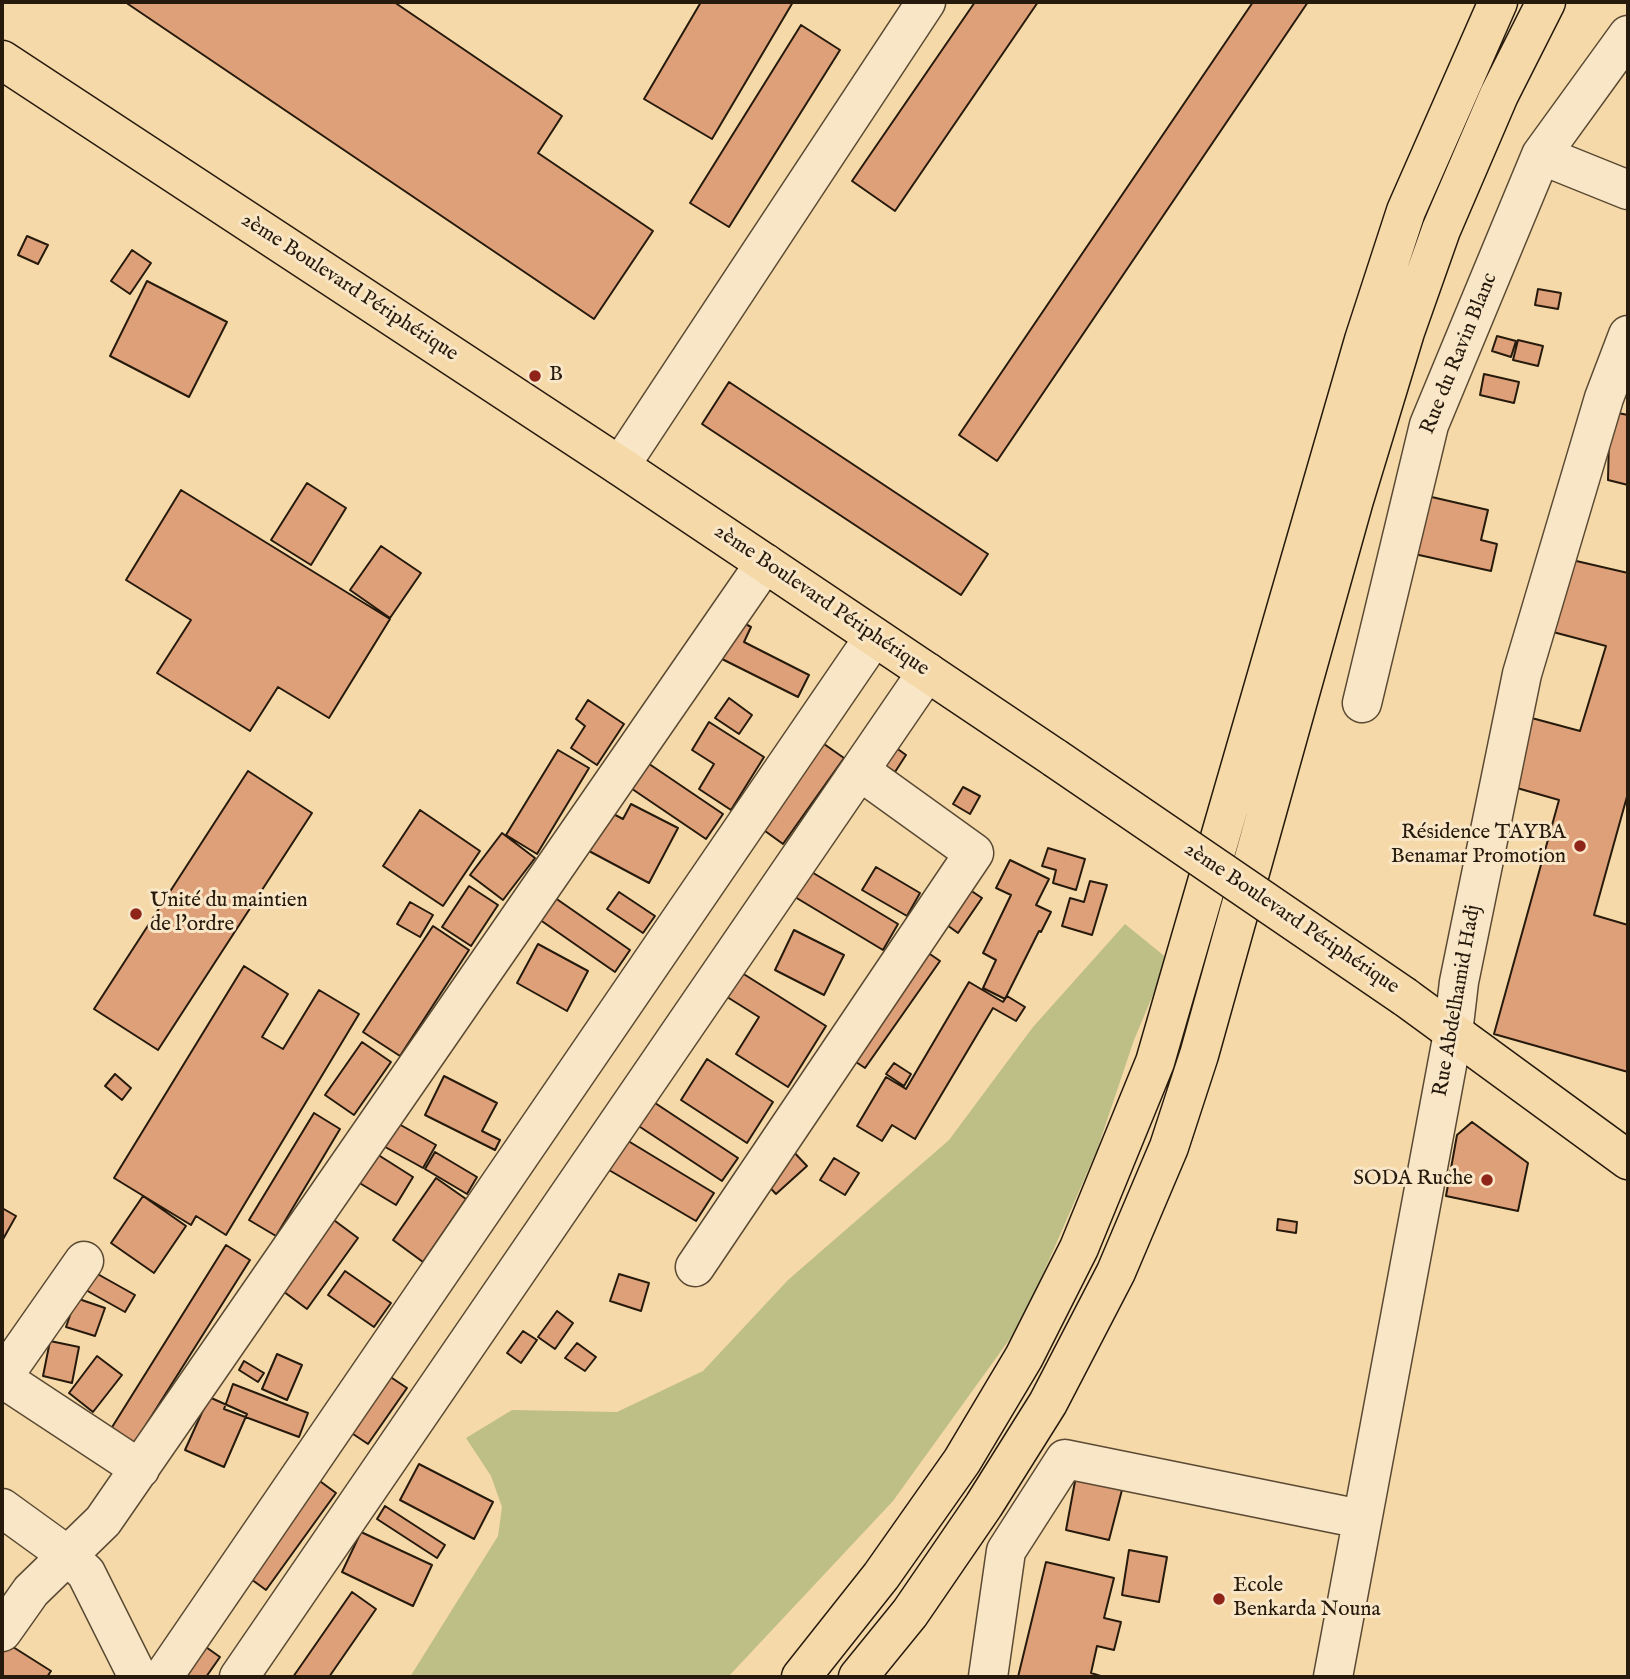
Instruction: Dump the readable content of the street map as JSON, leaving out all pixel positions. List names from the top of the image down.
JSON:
{
  "streets": {
    "main road": ["2ème Boulevard Périphérique"],
    "street": ["Rue du Ravin Blanc", "Rue Abdelhamid Hadj"]
  },
  "crossings": [
    ["2ème Boulevard Périphérique", "Rue Abdelhamid Hadj"]
  ],
  "places": [
    "B",
    "Résidence TAYBA Benamar Promotion",
    "Unité du maintien de l'ordre",
    "SODA Ruche",
    "Ecole Benkarda Nouna"
  ]
}
